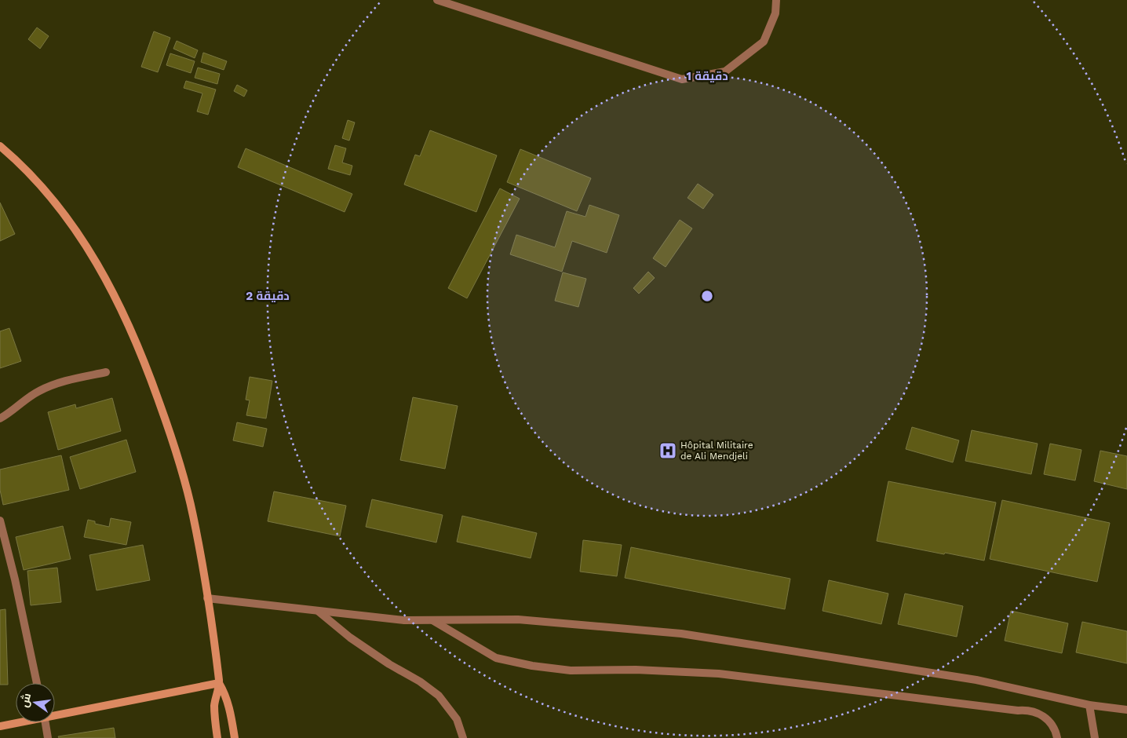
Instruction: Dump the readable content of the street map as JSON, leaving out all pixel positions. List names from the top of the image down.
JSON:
{
  "places": {
    "hospital": ["Hôpital Militaire de Ali Mendjeli"]
  },
  "north": "left",
  "rings": ["1 دقيقة", "2 دقيقة"]
}
